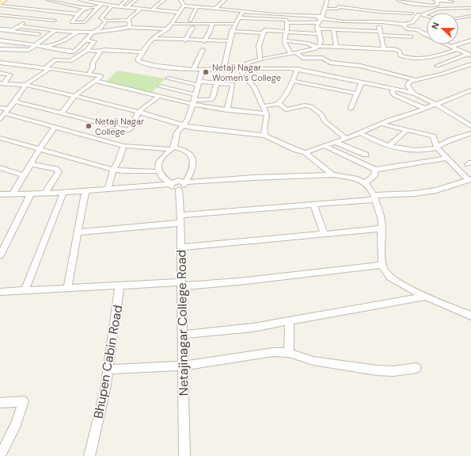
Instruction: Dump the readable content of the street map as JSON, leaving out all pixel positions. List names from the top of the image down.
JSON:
{
  "streets": {
    "street": ["Netajinagar College Road", "Bhupen Cabin Road"]
  },
  "places": ["Netaji Nagar Women’s College", "Netaji Nagar College"],
  "north": "left"
}
